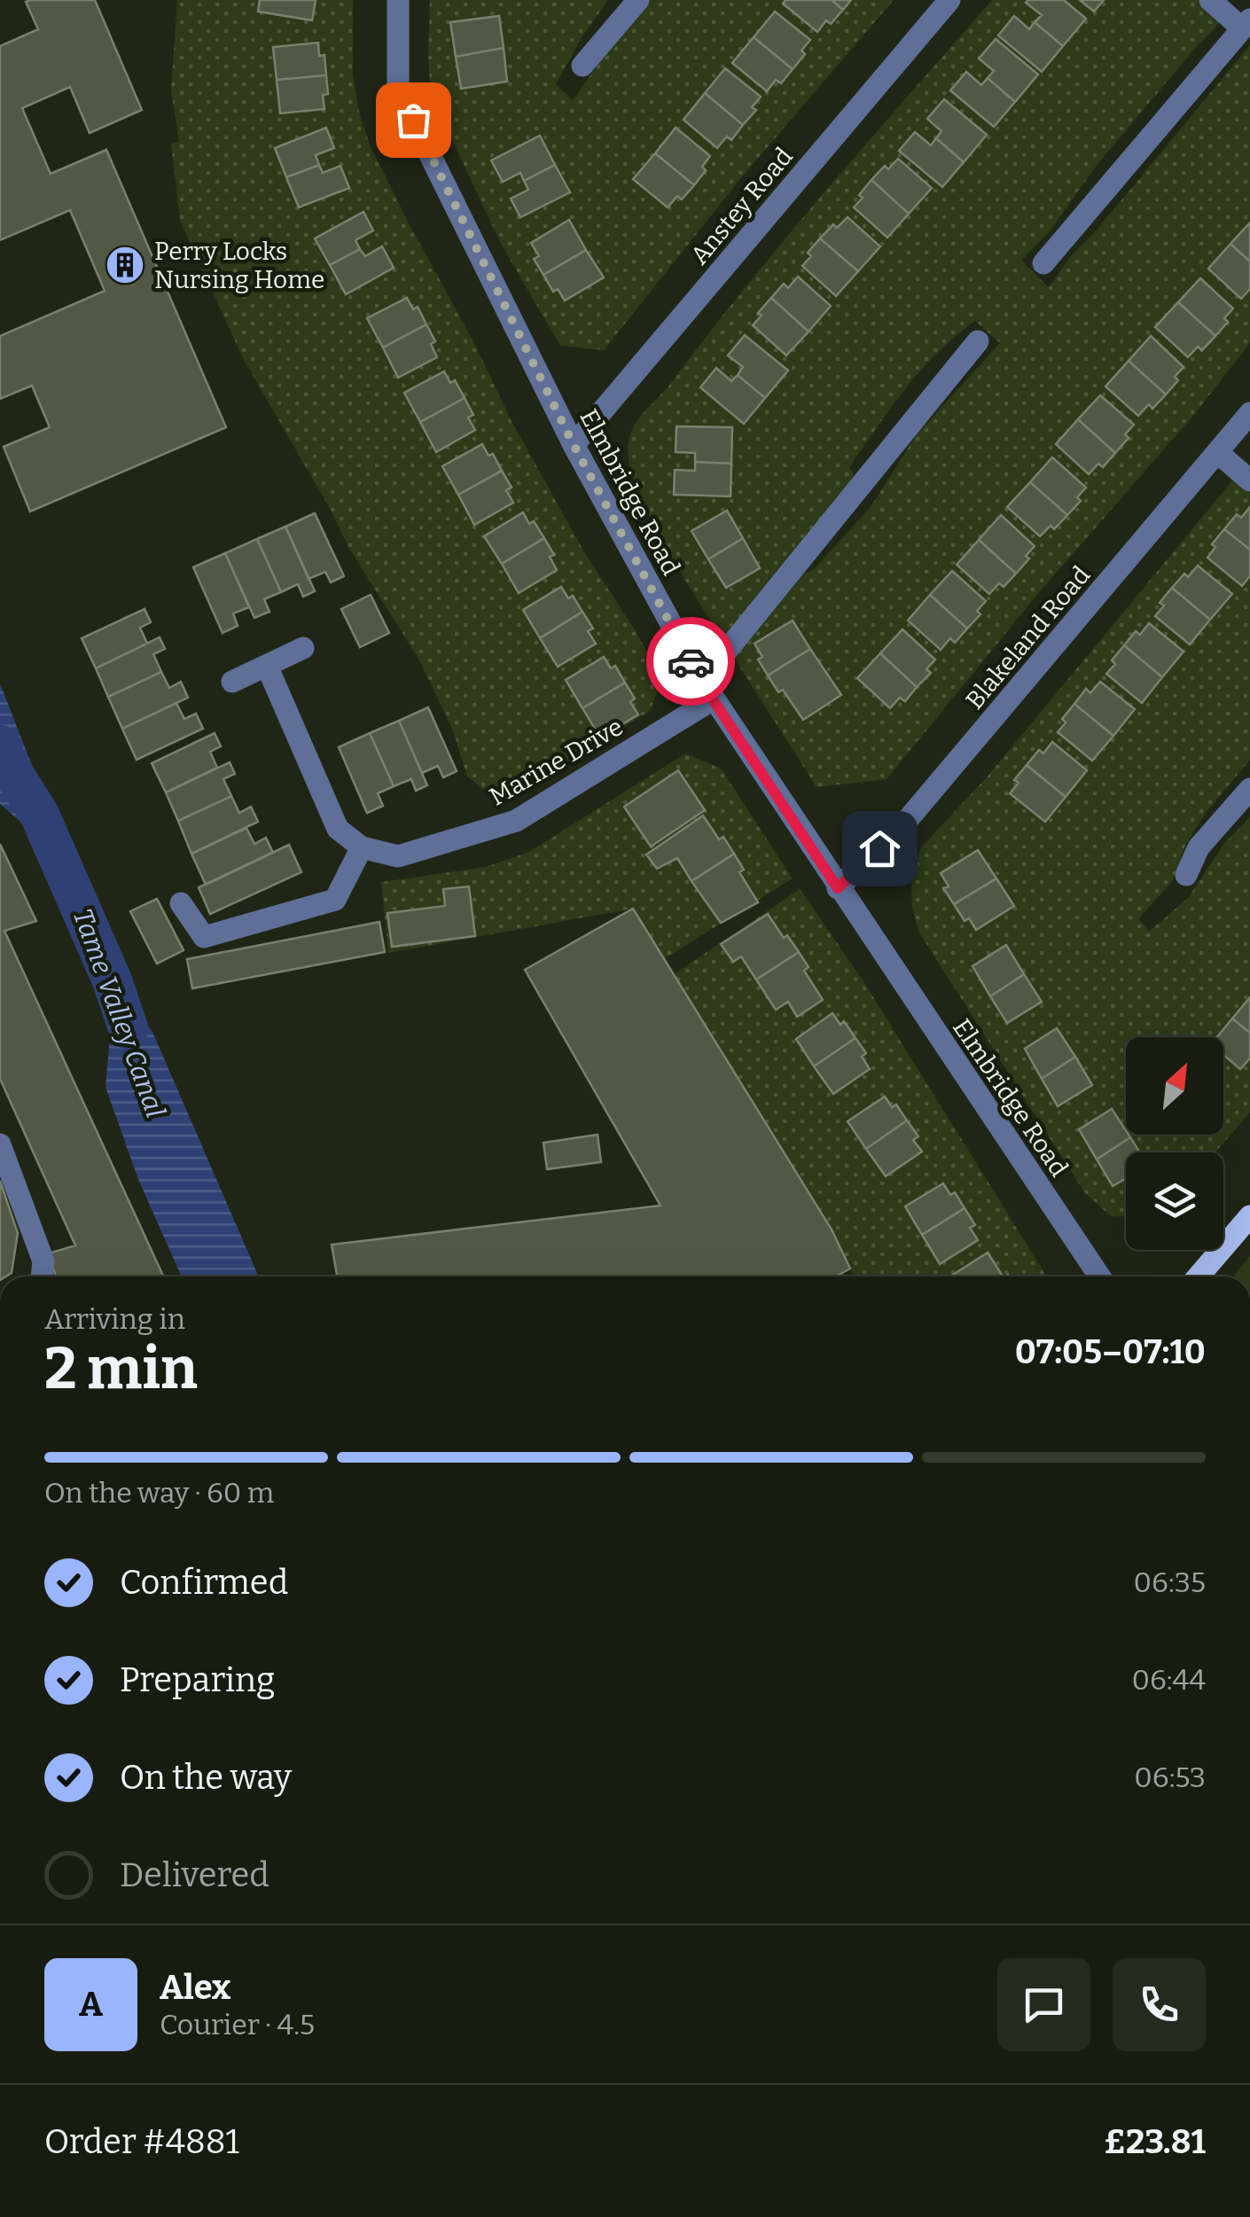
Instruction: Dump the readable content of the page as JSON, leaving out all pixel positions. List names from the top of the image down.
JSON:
{
  "streets": {
    "street": [
      "Anstey Road",
      "Elmbridge Road",
      "Blakeland Road",
      "Marine Drive"
    ]
  },
  "crossings": [
    ["Anstey Road", "Elmbridge Road"],
    ["Elmbridge Road", "Blakeland Road"],
    ["Elmbridge Road", "Marine Drive"]
  ],
  "water": ["Tame Valley Canal"],
  "places": {
    "building": ["Perry Locks Nursing Home"]
  },
  "north": "top right",
  "page": {
    "heading": ["2 min", "Arriving in", "07:05–07:10"],
    "panel": [
      "Alex",
      "Courier · 4.5",
      "Order #4881",
      "£23.81"
    ],
    "bar": "On the way · 60 m",
    "list": [
      ["Confirmed", "06:35"],
      ["Preparing", "06:44"],
      ["On the way", "06:53"],
      "Delivered"
    ],
    "round": "A"
  }
}
